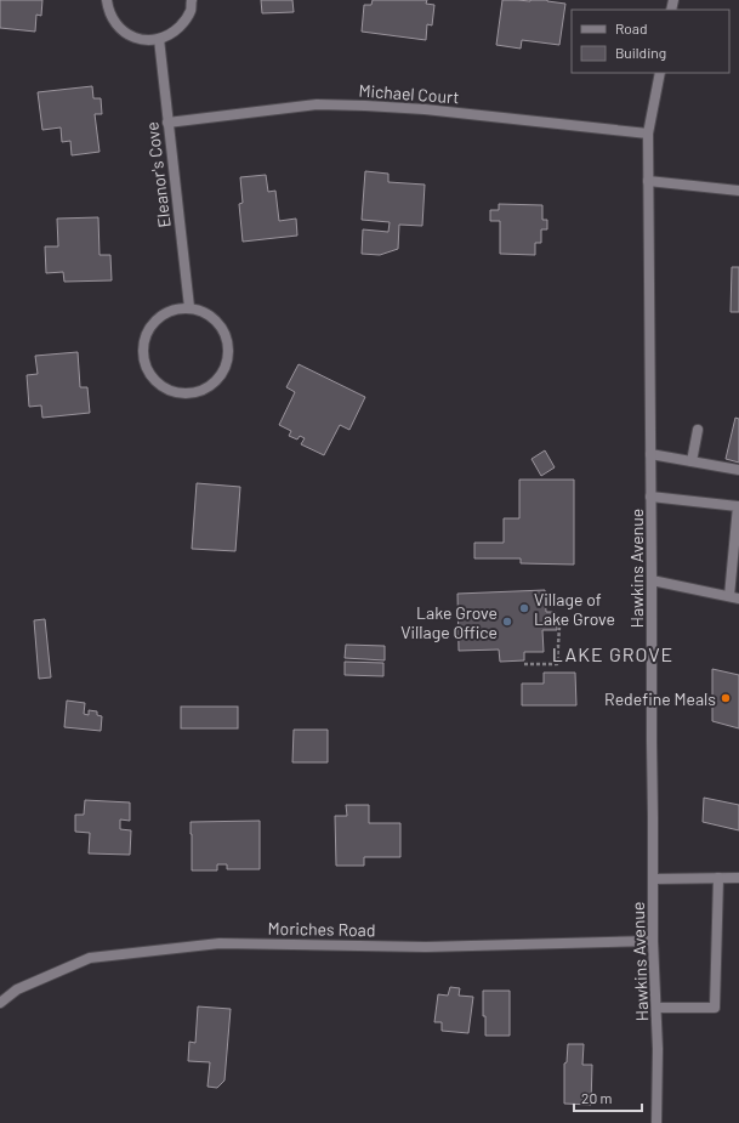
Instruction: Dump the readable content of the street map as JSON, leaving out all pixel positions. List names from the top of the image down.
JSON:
{
  "streets": {
    "street": [
      "Michael Court",
      "Eleanor's Cove",
      "Hawkins Avenue",
      "Moriches Road"
    ]
  },
  "crossings": [
    ["Michael Court", "Eleanor's Cove"],
    ["Michael Court", "Hawkins Avenue"],
    ["Hawkins Avenue", "Moriches Road"]
  ],
  "districts": ["LAKE GROVE"],
  "places": ["Village of Lake Grove", "Lake Grove Village Office", "Redefine Meals"],
  "legend": ["Road", "Building"],
  "scale_bar": "20 m"
}
